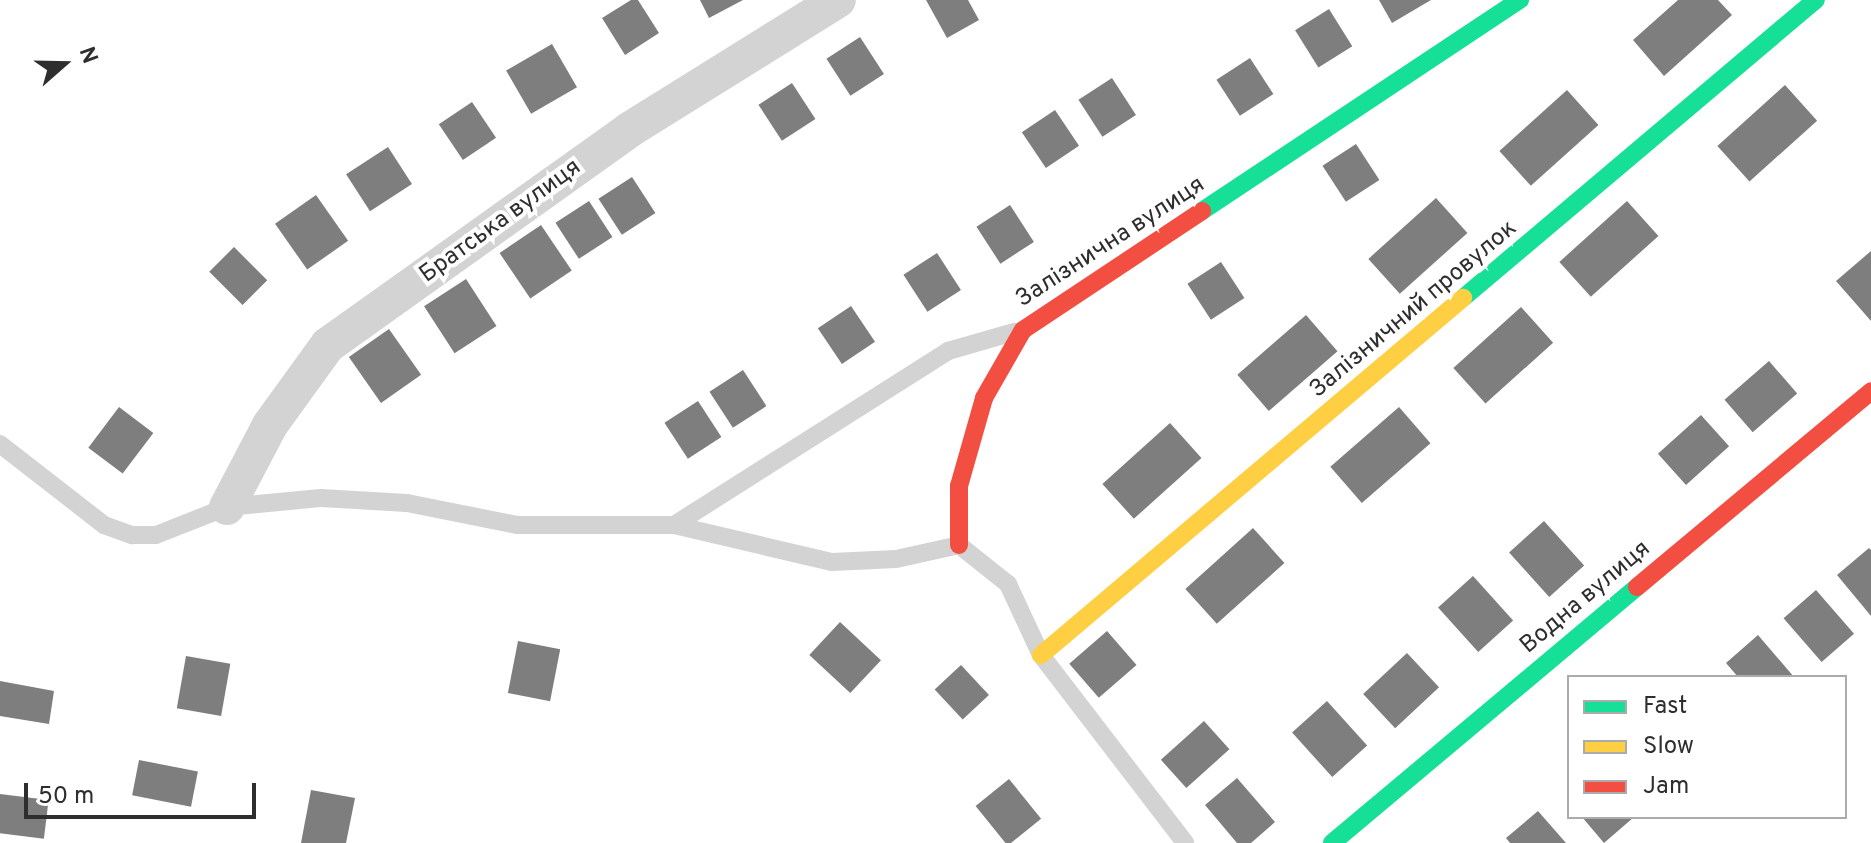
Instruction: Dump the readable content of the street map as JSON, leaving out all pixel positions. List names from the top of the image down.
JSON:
{
  "streets": {
    "street": [
      "Братська вулиця",
      "Залізнична вулиця",
      "Залізничний провулок",
      "Водна вулиця"
    ]
  },
  "legend": ["Fast", "Slow", "Jam"],
  "scale_bar": "50 m",
  "north": "right"
}
